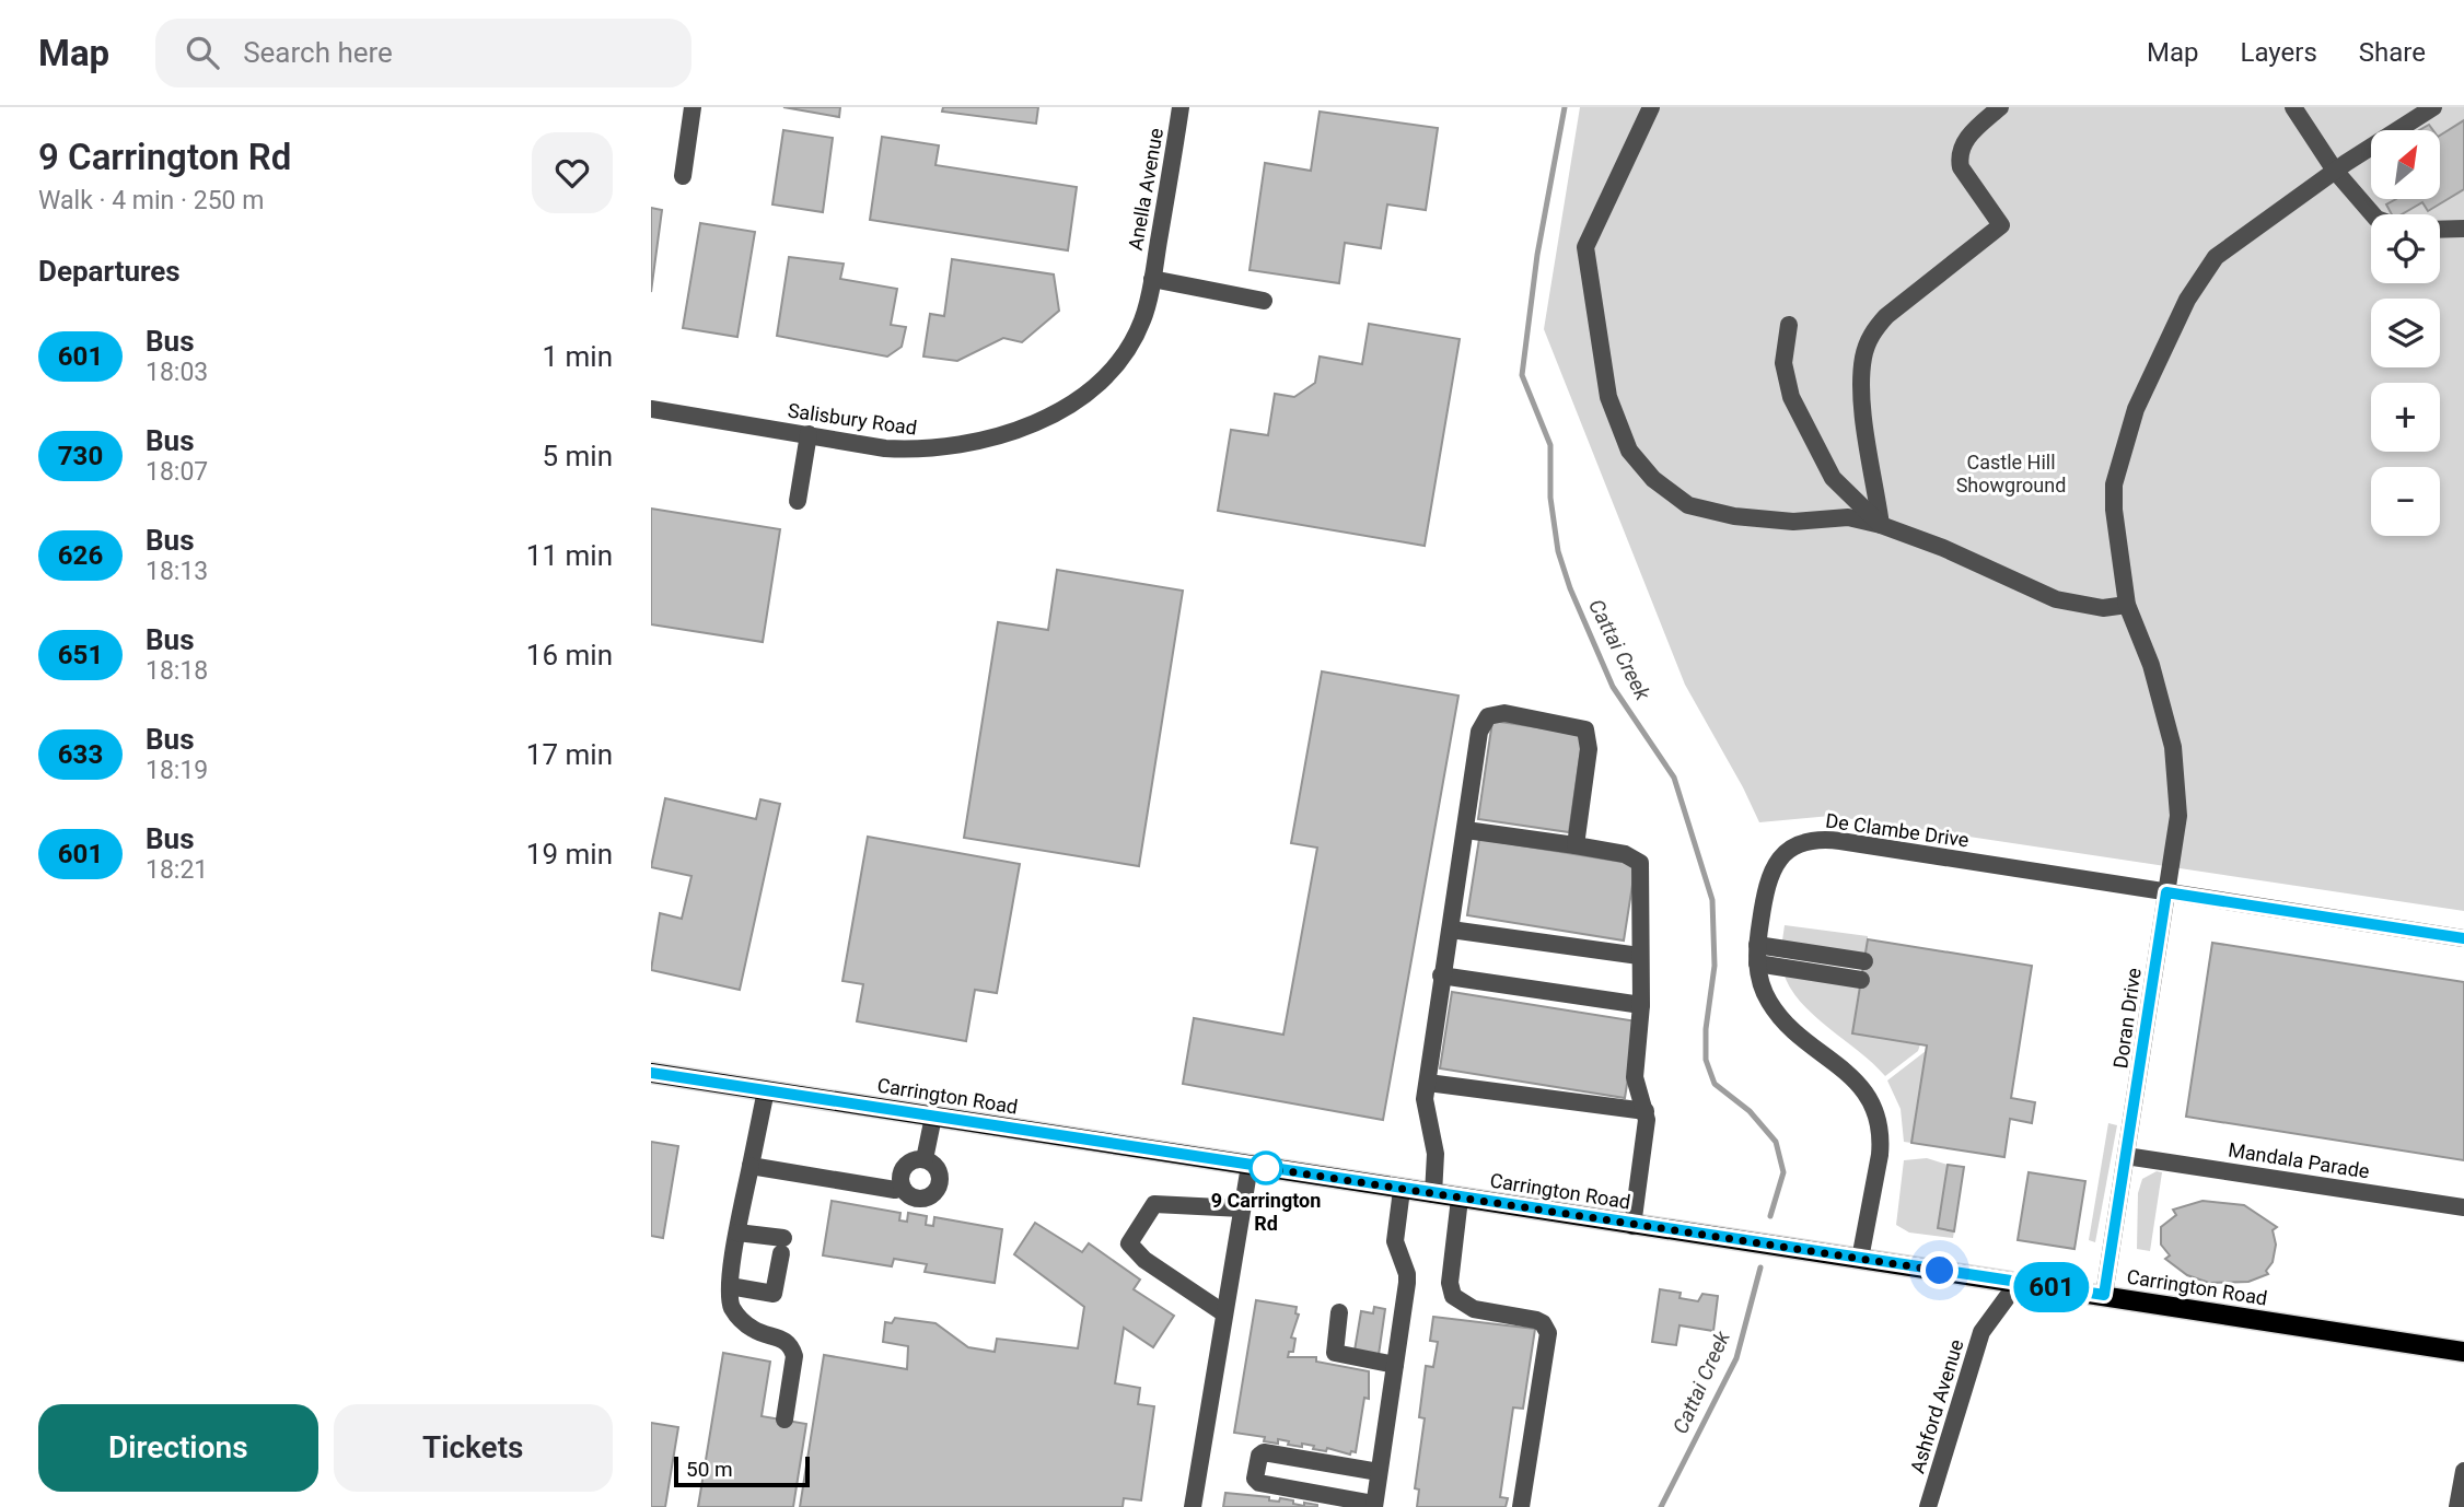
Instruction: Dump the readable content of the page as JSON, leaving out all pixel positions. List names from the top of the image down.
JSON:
{
  "streets": {
    "main road": ["Carrington Road"],
    "street": [
      "Anella Avenue",
      "Salisbury Road",
      "De Clambe Drive",
      "Doran Drive",
      "Mandala Parade",
      "Ashford Avenue"
    ]
  },
  "crossings": [
    ["Anella Avenue", "Salisbury Road"],
    ["De Clambe Drive", "Doran Drive"],
    ["De Clambe Drive", "Carrington Road"],
    ["Doran Drive", "Carrington Road"],
    ["Doran Drive", "Mandala Parade"],
    ["Carrington Road", "Ashford Avenue"]
  ],
  "water": ["Cattai Creek"],
  "parks": ["Castle Hill Showground"],
  "places": ["9 Carrington Rd"],
  "lines": ["bus line 601"],
  "scale_bar": "50 m",
  "north": "top right",
  "page": {
    "header": "Map",
    "search": "Search here",
    "nav": ["Map", "Layers", "Share"],
    "heading": [
      ["9 Carrington Rd", "Walk · 4 min · 250 m"],
      "Departures"
    ],
    "on_map": "601",
    "map_buttons": ["+", "−"],
    "list": [
      {
        "mark": "601",
        "name": "Bus",
        "note": "18:03",
        "value": "1 min"
      },
      {
        "mark": "730",
        "name": "Bus",
        "note": "18:07",
        "value": "5 min"
      },
      {
        "mark": "626",
        "name": "Bus",
        "note": "18:13",
        "value": "11 min"
      },
      {
        "mark": "651",
        "name": "Bus",
        "note": "18:18",
        "value": "16 min"
      },
      {
        "mark": "633",
        "name": "Bus",
        "note": "18:19",
        "value": "17 min"
      },
      {
        "mark": "601",
        "name": "Bus",
        "note": "18:21",
        "value": "19 min"
      }
    ],
    "buttons": ["Directions", "Tickets"],
    "scale": "50 m"
  }
}
